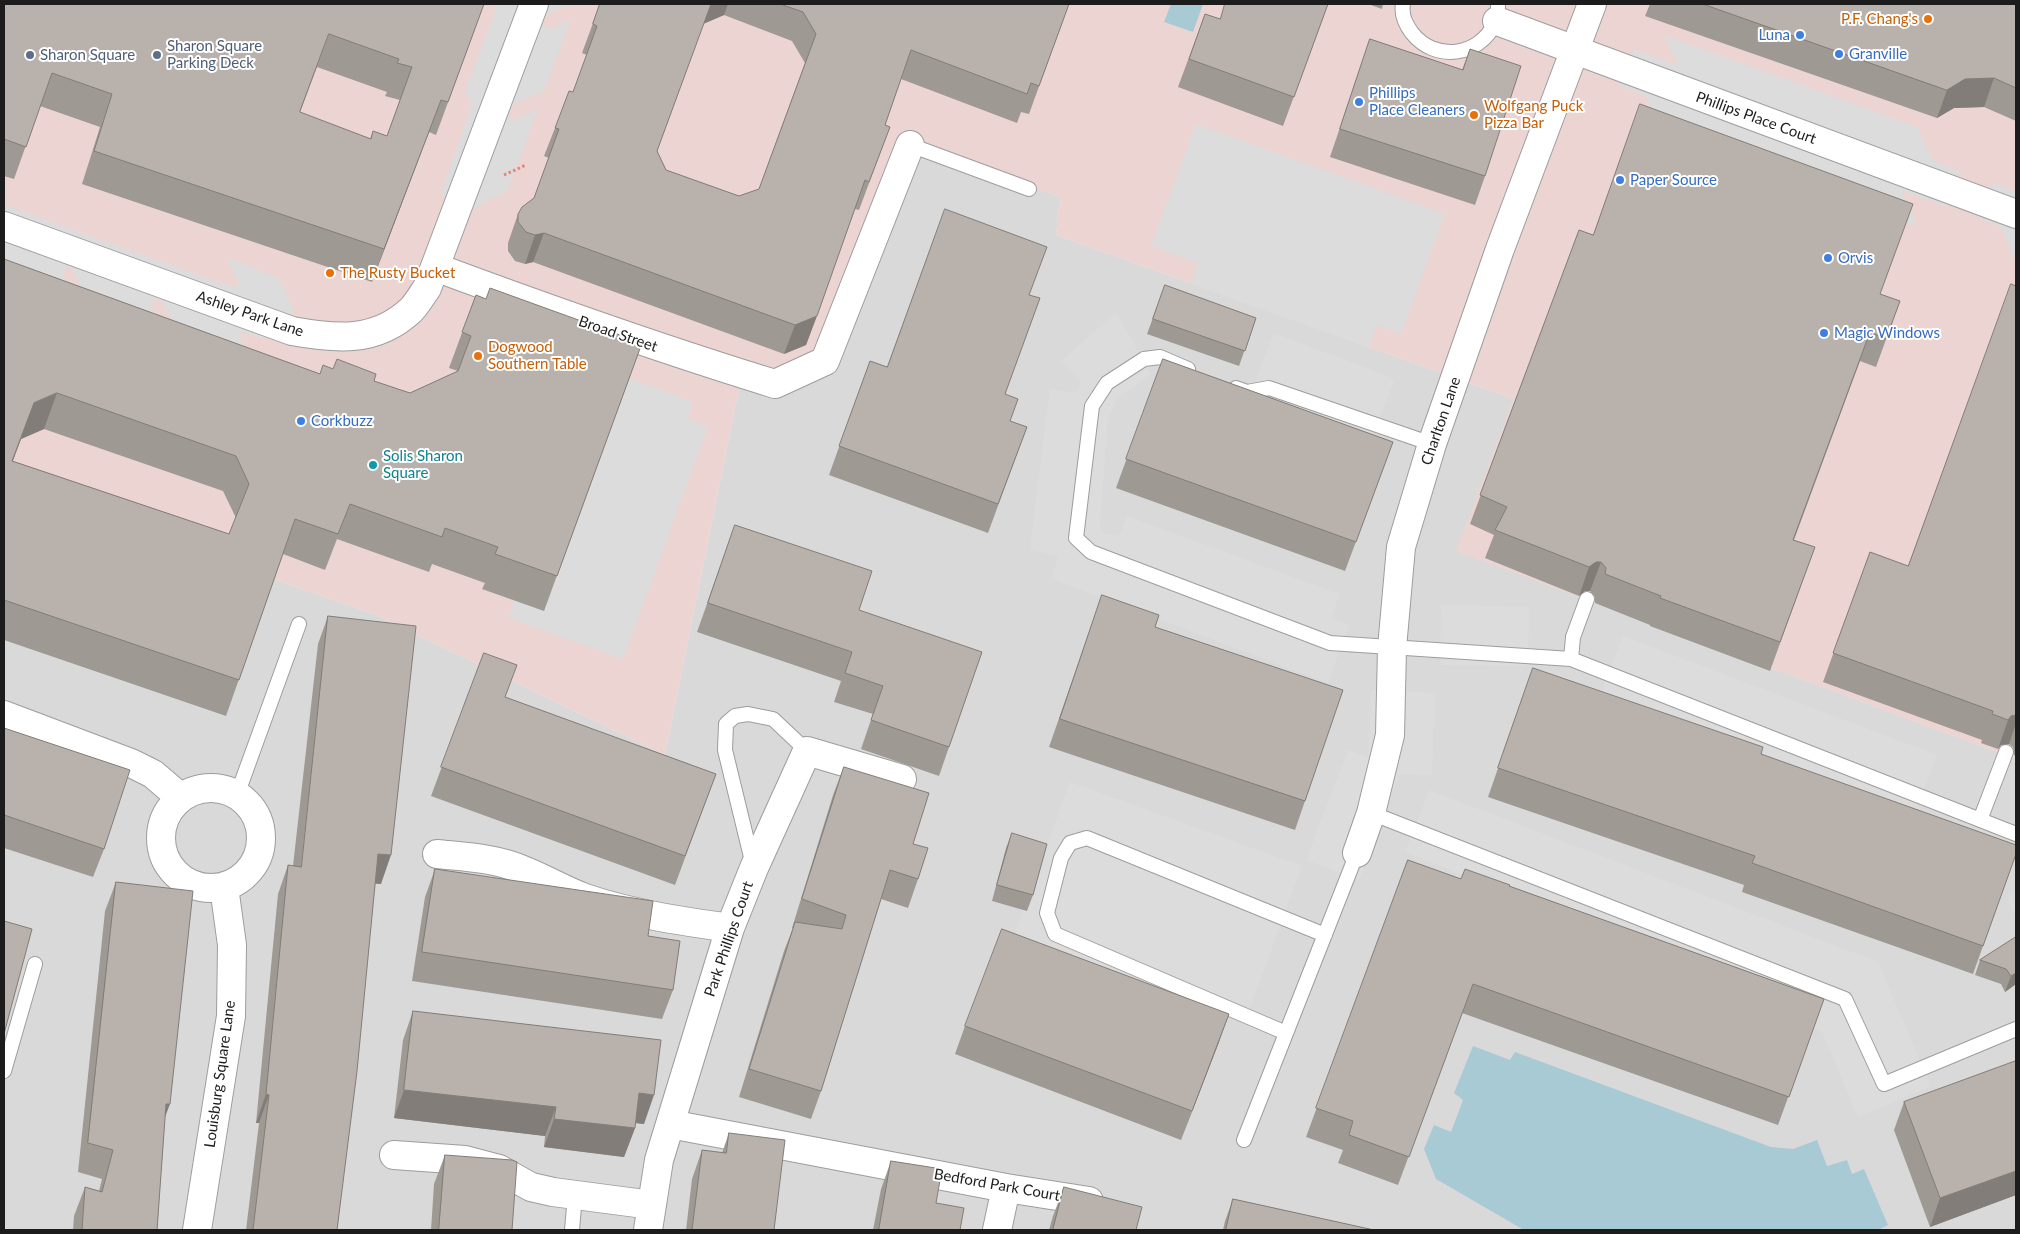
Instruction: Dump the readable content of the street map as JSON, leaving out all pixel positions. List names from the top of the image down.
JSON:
{
  "streets": {
    "street": [
      "Phillips Place Court",
      "Ashley Park Lane",
      "Broad Street",
      "Charlton Lane",
      "Park Phillips Court",
      "Louisburg Square Lane",
      "Bedford Park Court"
    ]
  },
  "crossings": [
    ["Phillips Place Court", "Charlton Lane"],
    ["Ashley Park Lane", "Broad Street"],
    ["Park Phillips Court", "Bedford Park Court"]
  ],
  "places": [
    "P.F. Chang's",
    "Luna",
    "Granville",
    "Sharon Square",
    "Sharon Square Parking Deck",
    "Phillips Place Cleaners",
    "Wolfgang Puck Pizza Bar",
    "Paper Source",
    "Orvis",
    "The Rusty Bucket",
    "Magic Windows",
    "Dogwood Southern Table",
    "Corkbuzz",
    "Solis Sharon Square"
  ]
}
